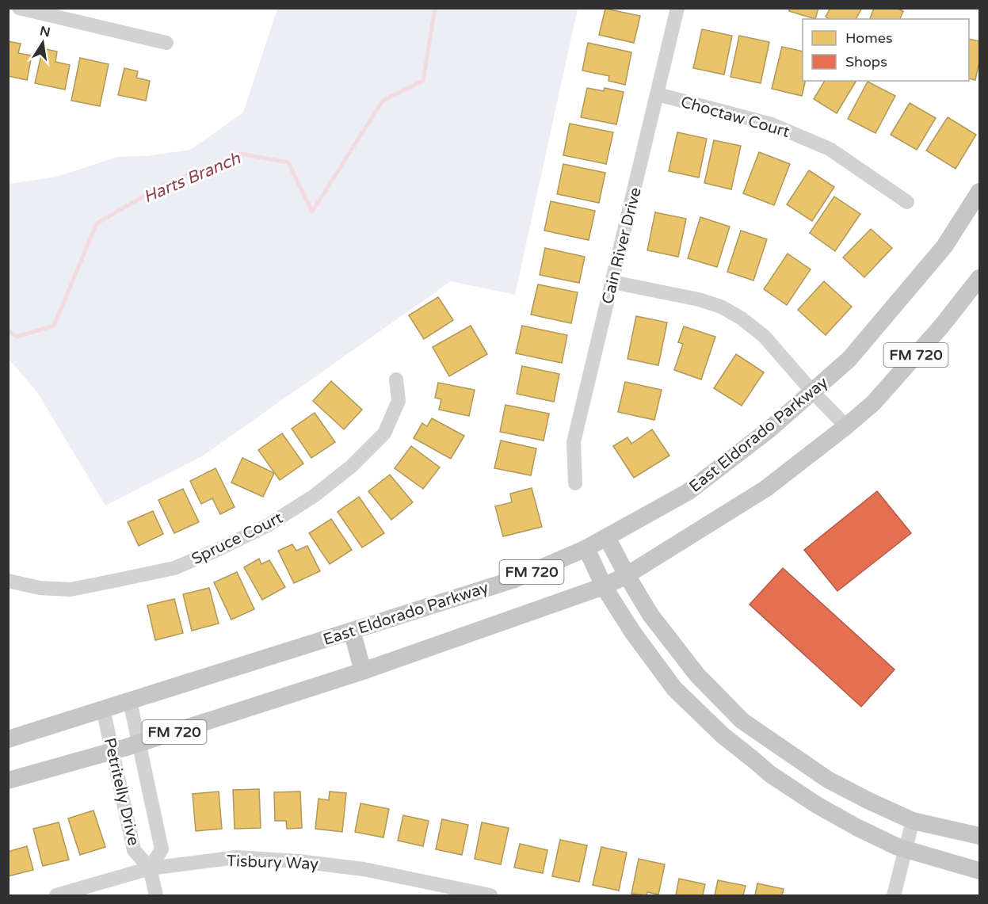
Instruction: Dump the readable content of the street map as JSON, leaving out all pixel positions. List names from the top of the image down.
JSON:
{
  "streets": {
    "main road": ["FM 720", "East Eldorado Parkway"],
    "street": [
      "Choctaw Court",
      "Cain River Drive",
      "Spruce Court",
      "Petritelly Drive",
      "Tisbury Way"
    ]
  },
  "crossings": [
    ["Choctaw Court", "Cain River Drive"],
    ["FM 720", "Petritelly Drive"],
    ["East Eldorado Parkway", "Petritelly Drive"],
    ["Petritelly Drive", "Tisbury Way"]
  ],
  "water": ["Harts Branch"],
  "legend": ["Homes", "Shops"],
  "north": "top"
}
